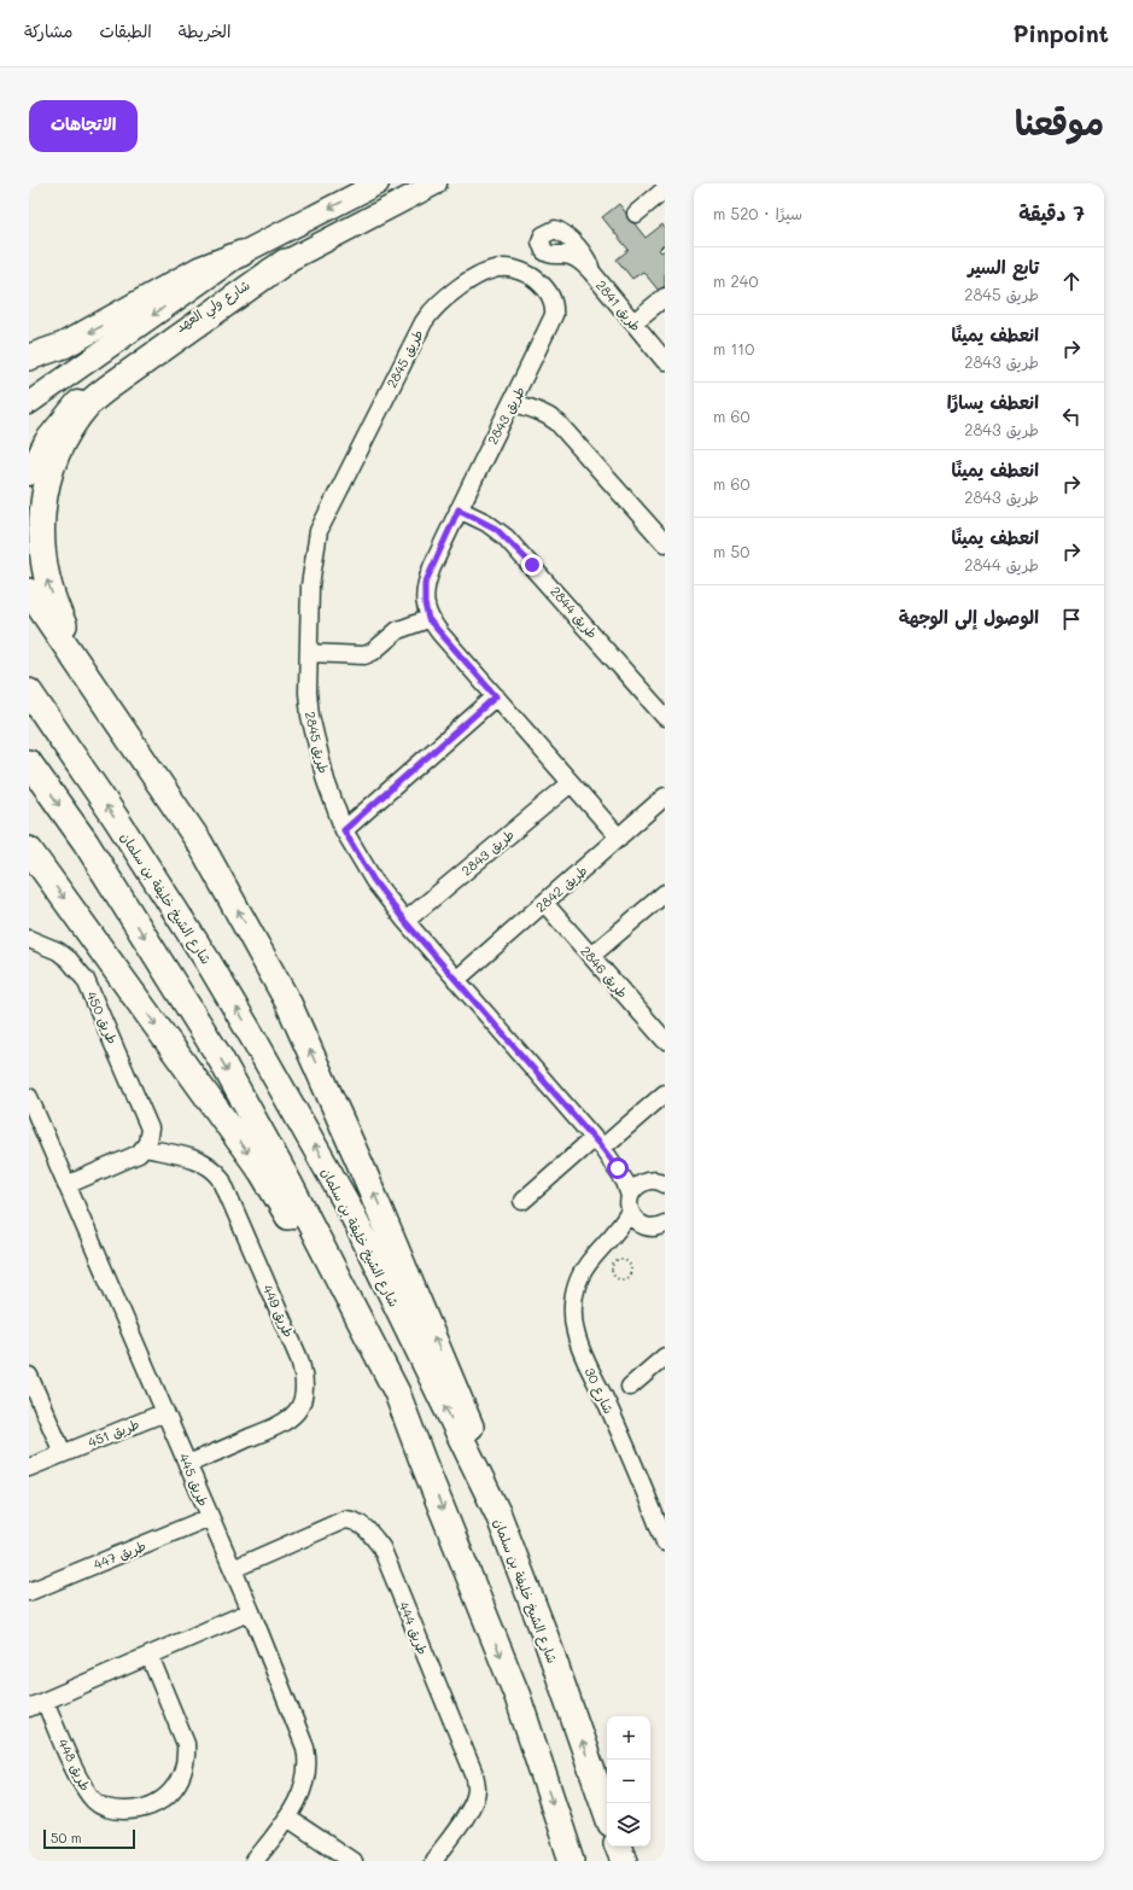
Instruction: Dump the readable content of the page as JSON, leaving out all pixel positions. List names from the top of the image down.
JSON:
{
  "streets": {
    "highway": ["شارع الشيخ خليفة بن سلمان"],
    "main road": ["شارع ولي العهد"],
    "street": [
      "طريق 2841",
      "طريق 2845",
      "طريق 2843",
      "طريق 2844",
      "طريق 2842",
      "طريق 2846",
      "طريق 450",
      "طريق 449",
      "شارع 30",
      "طريق 451",
      "طريق 445",
      "طريق 447",
      "طريق 444",
      "طريق 448"
    ]
  },
  "crossings": [
    ["طريق 2845", "طريق 2843"],
    ["طريق 2845", "طريق 2842"],
    ["طريق 2845", "شارع 30"],
    ["طريق 2843", "طريق 2844"],
    ["طريق 2842", "طريق 2846"],
    ["طريق 450", "طريق 449"],
    ["طريق 449", "طريق 445"],
    ["طريق 451", "طريق 445"],
    ["طريق 445", "طريق 447"],
    ["طريق 445", "طريق 444"]
  ],
  "scale_bar": "50 m",
  "page": {
    "header": "Pinpoint",
    "nav": ["الخريطة", "الطبقات", "مشاركة"],
    "title": "موقعنا",
    "buttons": "الاتجاهات",
    "heading": ["7 دقيقة", "سيرًا · 520 m"],
    "list": [
      ["تابع السير", "طريق 2845", "240 m"],
      ["انعطف يمينًا", "طريق 2843", "110 m"],
      ["انعطف يسارًا", "طريق 2843", "60 m"],
      ["انعطف يمينًا", "طريق 2843", "60 m"],
      ["انعطف يمينًا", "طريق 2844", "50 m"],
      "الوصول إلى الوجهة"
    ],
    "map_buttons": ["+", "−"],
    "scale": "50 m"
  }
}
